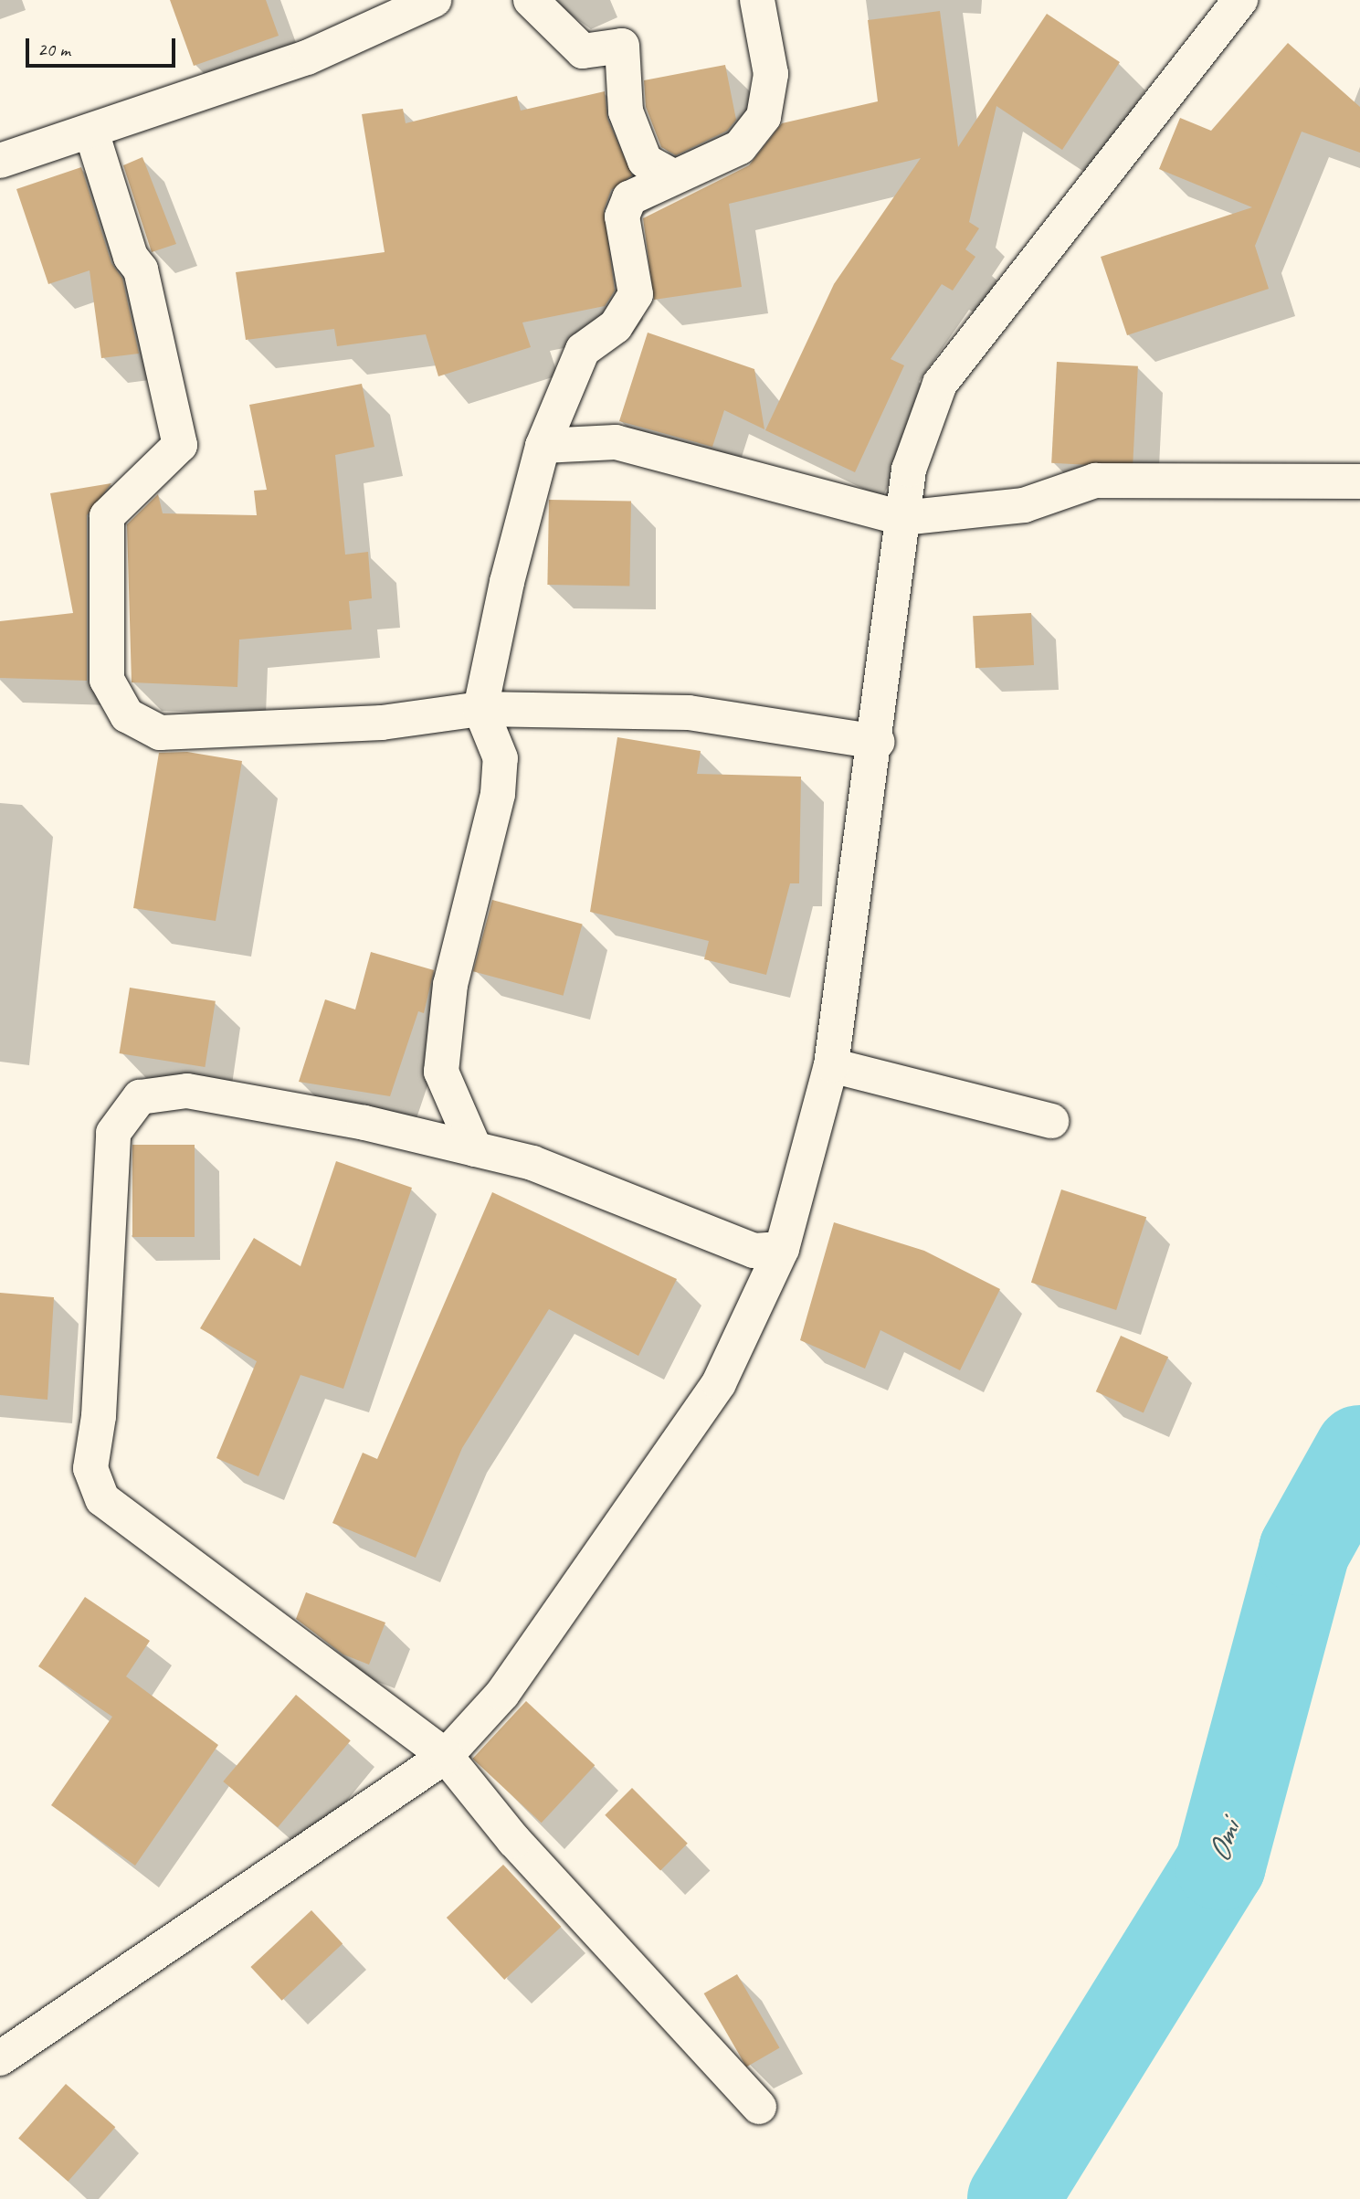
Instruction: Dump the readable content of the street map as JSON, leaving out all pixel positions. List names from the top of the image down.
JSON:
{
  "water": ["Omi"],
  "scale_bar": "20 m"
}
